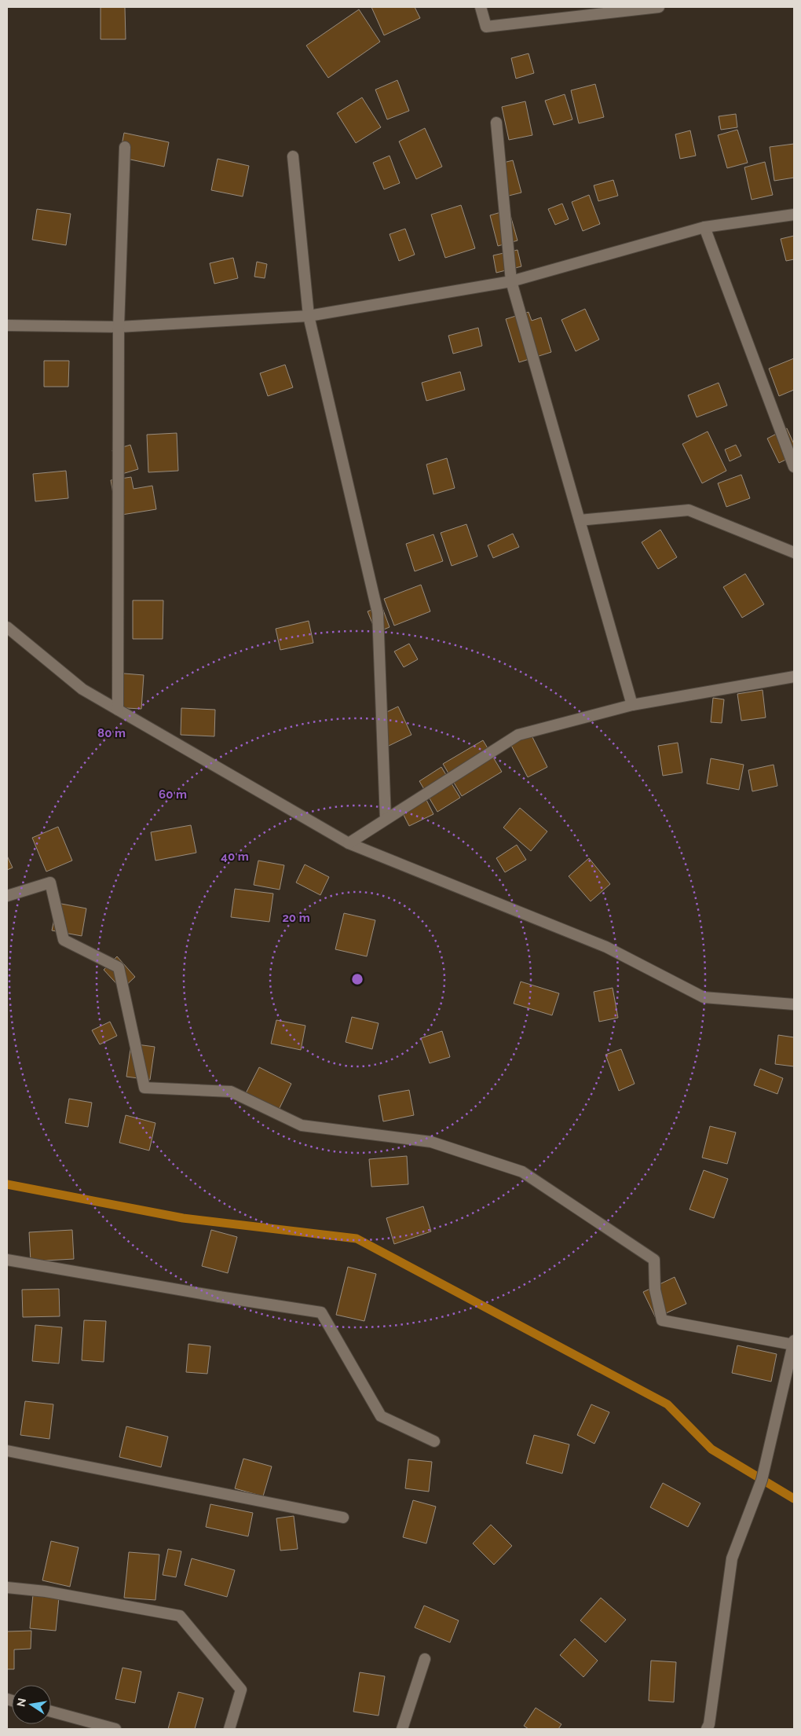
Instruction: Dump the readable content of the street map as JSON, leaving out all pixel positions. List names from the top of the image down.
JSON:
{
  "north": "left",
  "rings": [
    "80 m",
    "60 m",
    "40 m",
    "20 m"
  ]
}
